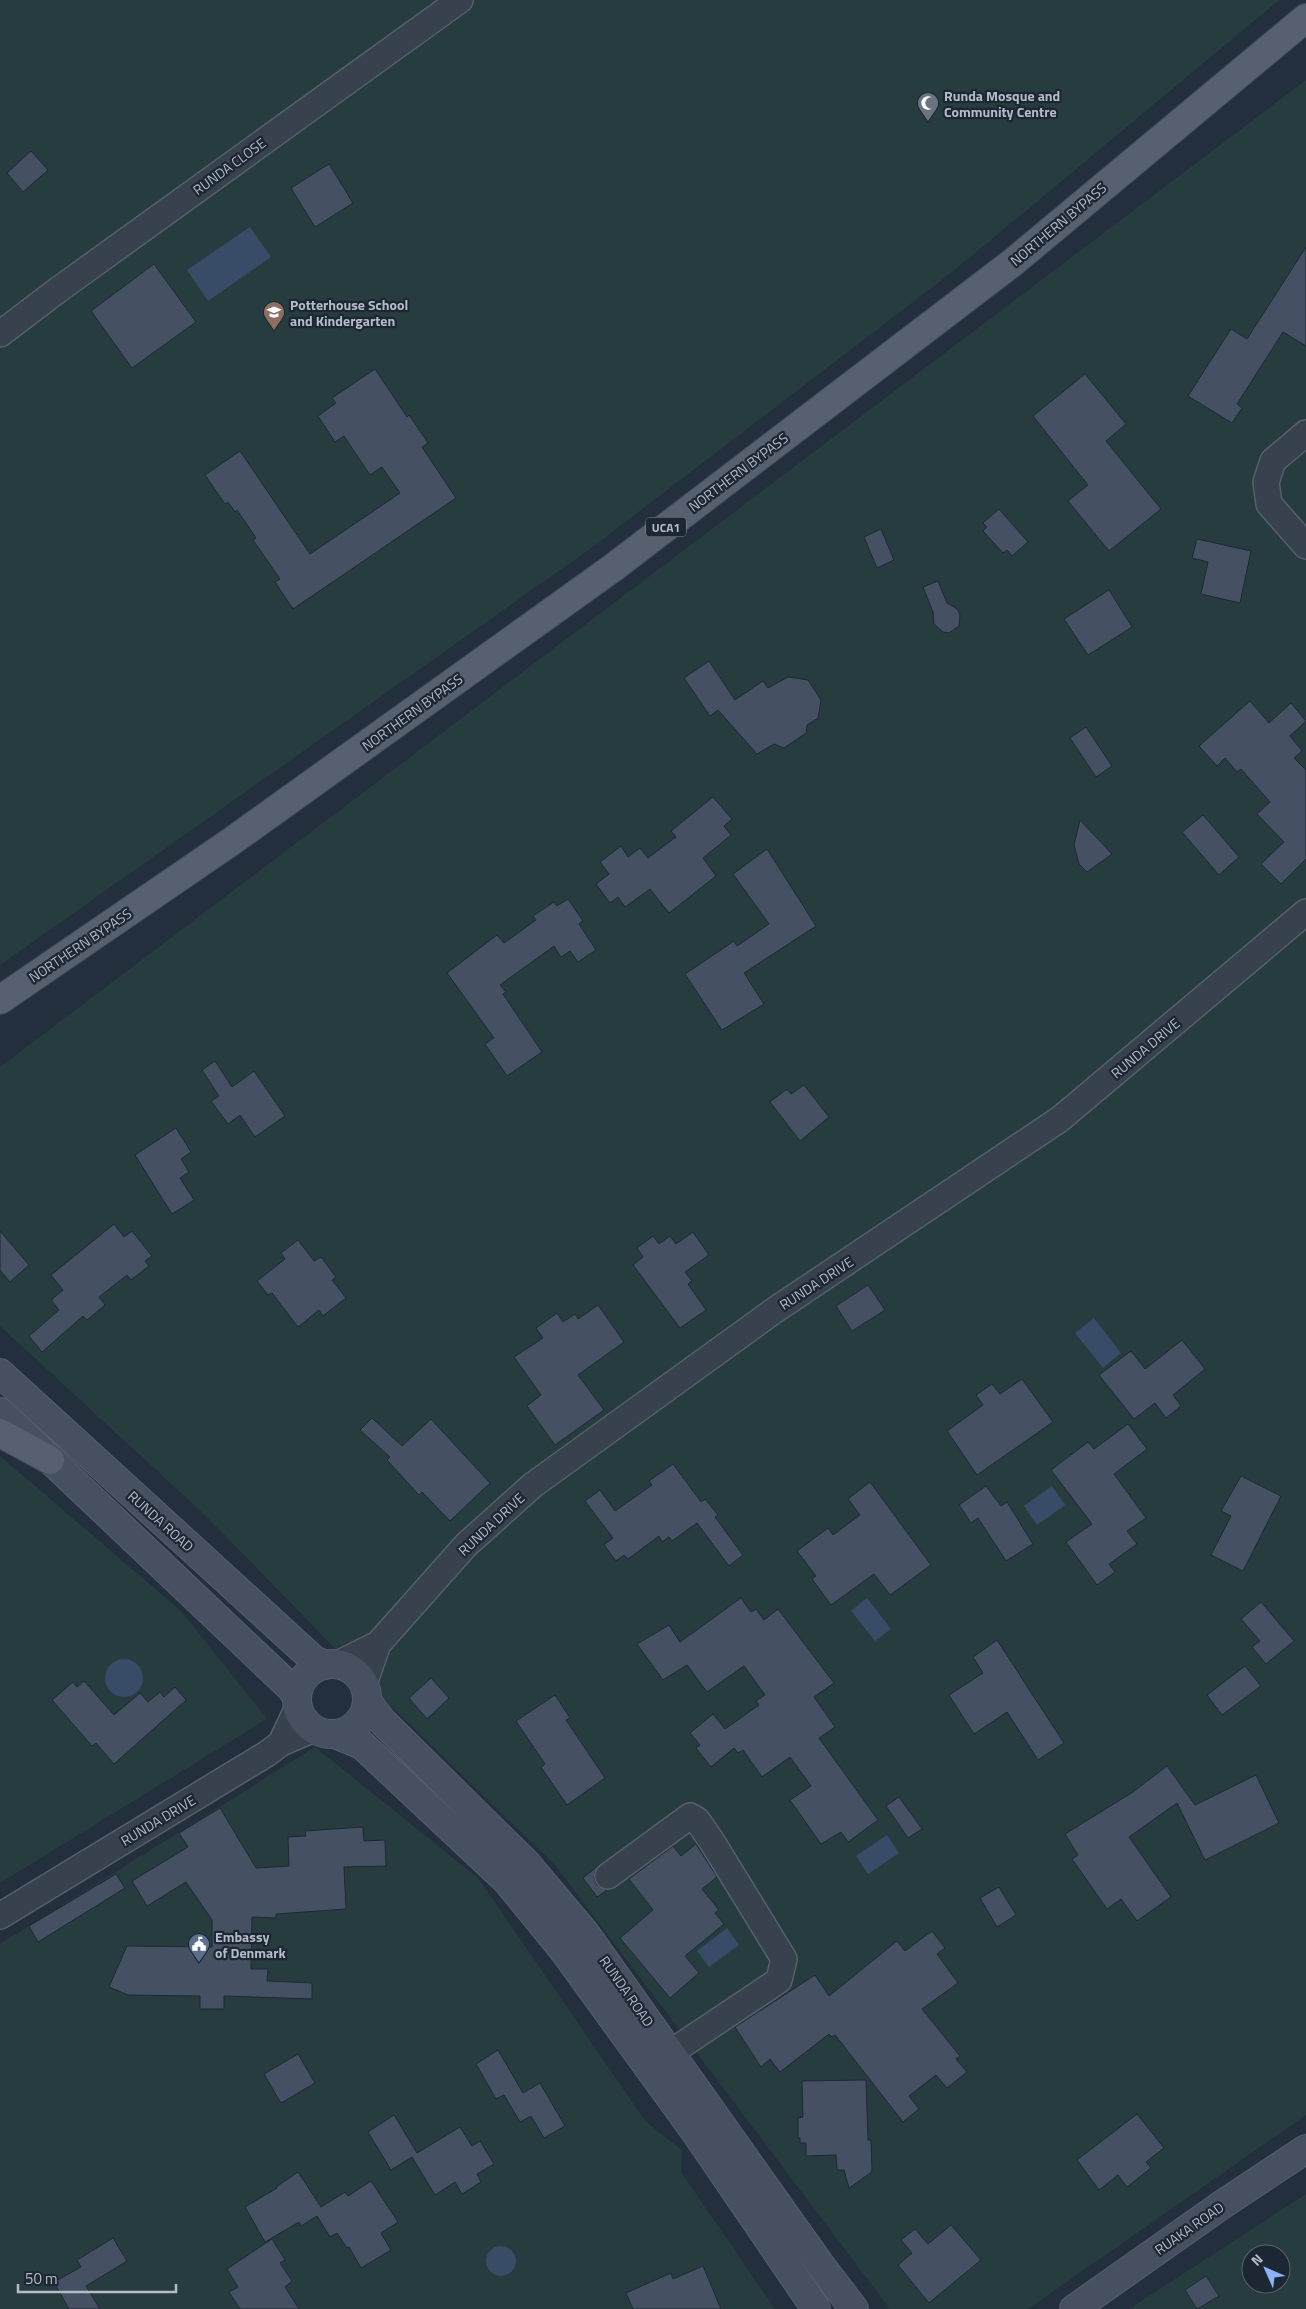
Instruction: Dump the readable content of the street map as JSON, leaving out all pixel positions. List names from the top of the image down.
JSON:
{
  "streets": {
    "main road": ["NORTHERN BYPASS", "UCA1"],
    "street": [
      "RUNDA CLOSE",
      "RUNDA DRIVE",
      "RUNDA ROAD",
      "RUAKA ROAD"
    ]
  },
  "crossings": [
    ["RUNDA DRIVE", "RUNDA ROAD"]
  ],
  "places": {
    "mosque": ["Runda Mosque and Community Centre"],
    "school or university": ["Potterhouse School and Kindergarten"],
    "public building": ["Embassy of Denmark"]
  },
  "scale_bar": "50 m",
  "north": "top left"
}
